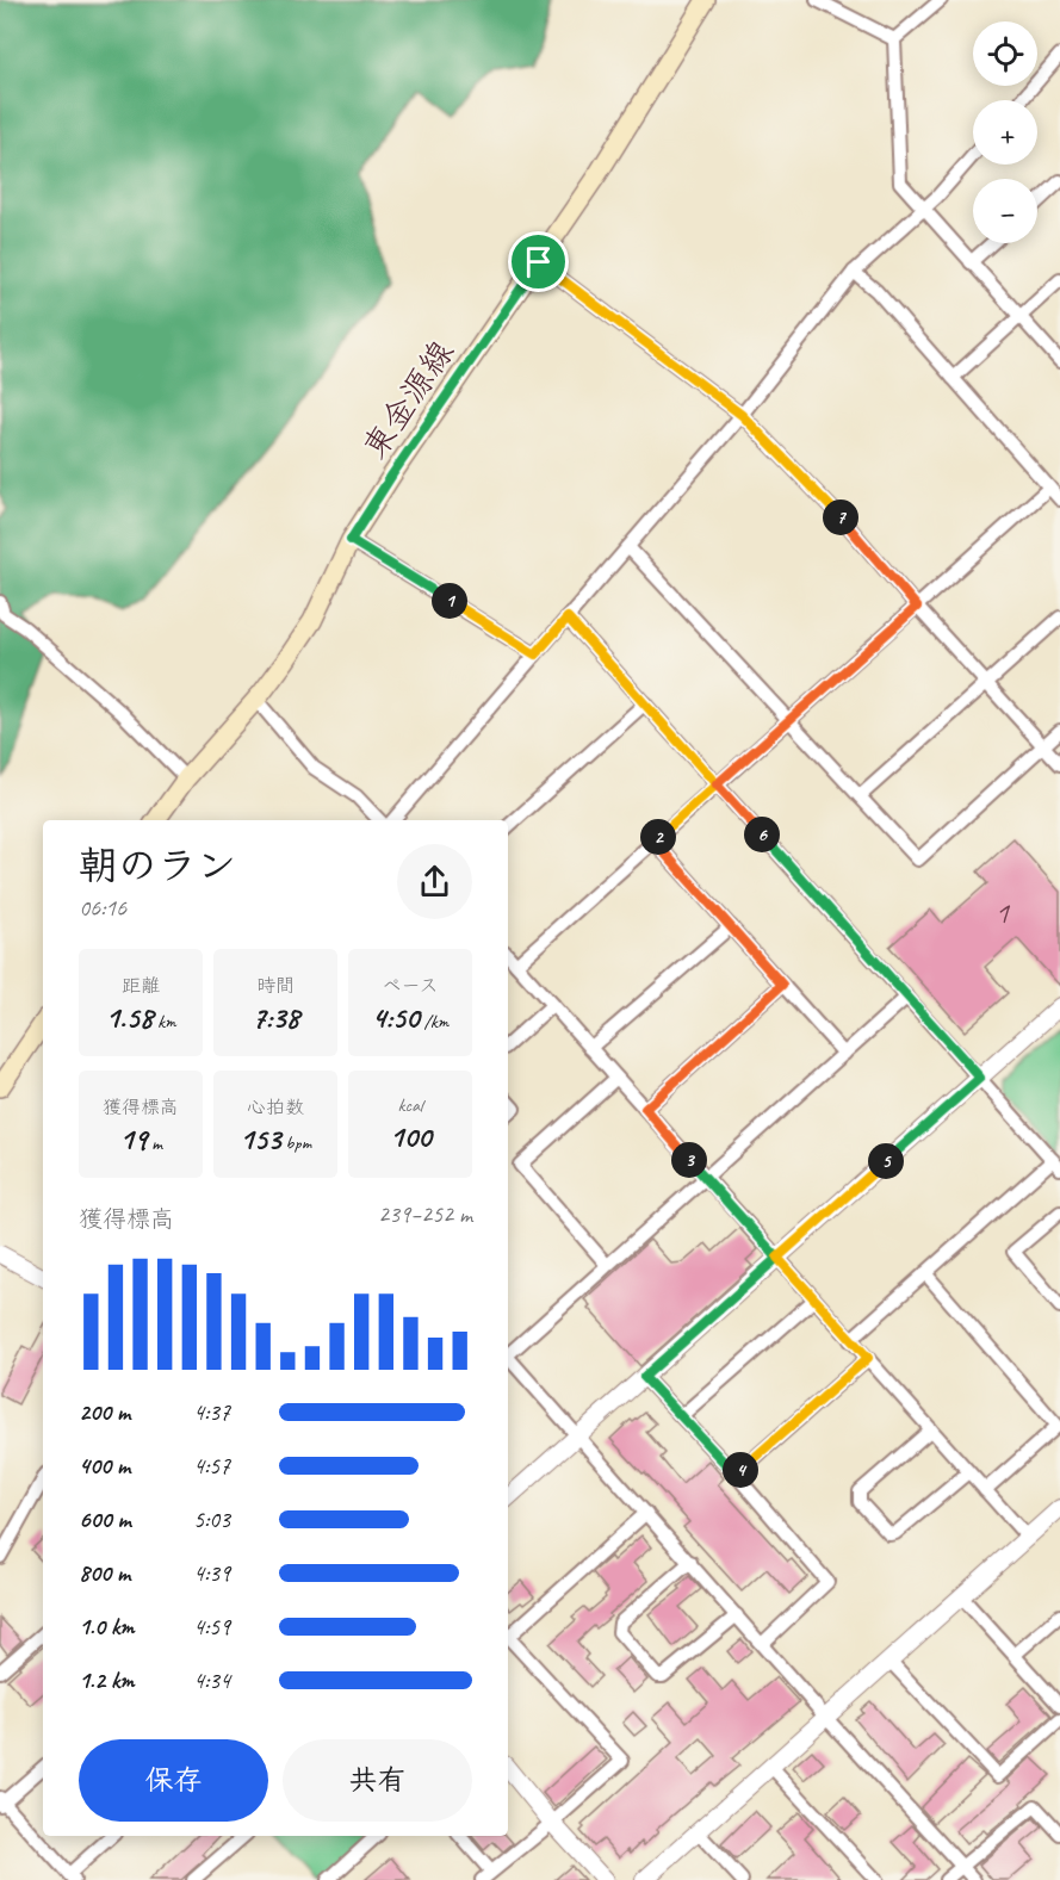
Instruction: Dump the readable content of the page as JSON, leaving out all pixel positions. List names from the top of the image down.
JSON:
{
  "streets": {
    "main road": ["東金源線"]
  },
  "house_numbers": ["1"],
  "page": {
    "map_buttons": ["+", "−"],
    "pins": [
      "7",
      "1",
      "6",
      "2",
      "3",
      "5",
      "4"
    ],
    "heading": ["朝のラン", "06:16"],
    "stats": [
      ["距離", "1.58 km"],
      ["時間", "7:38"],
      ["ペース", "4:50 /km"],
      ["獲得標高", "19 m"],
      ["心拍数", "153 bpm"],
      ["kcal", "100"]
    ],
    "chart": ["獲得標高", "239–252 m"],
    "list": [
      {
        "name": "200 m",
        "note": "4:37"
      },
      {
        "name": "400 m",
        "note": "4:57"
      },
      {
        "name": "600 m",
        "note": "5:03"
      },
      {
        "name": "800 m",
        "note": "4:39"
      },
      {
        "name": "1.0 km",
        "note": "4:59"
      },
      {
        "name": "1.2 km",
        "note": "4:34"
      }
    ],
    "buttons": ["保存", "共有"]
  }
}
